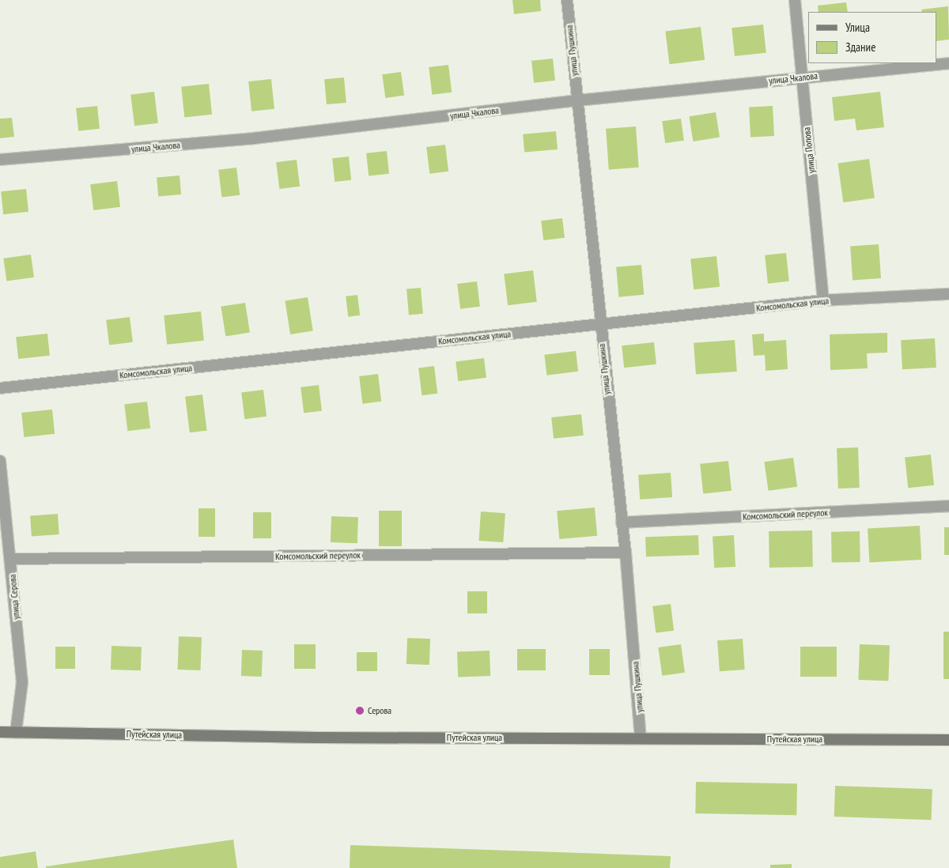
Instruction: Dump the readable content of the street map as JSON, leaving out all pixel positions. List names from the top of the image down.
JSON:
{
  "streets": {
    "main road": ["Путейская улица"],
    "street": [
      "улица Пушкина",
      "улица Чкалова",
      "улица Попова",
      "Комсомольская улица",
      "Комсомольский переулок",
      "улица Серова"
    ]
  },
  "crossings": [
    ["улица Пушкина", "улица Чкалова"],
    ["улица Пушкина", "Комсомольская улица"],
    ["улица Пушкина", "Комсомольский переулок"],
    ["улица Пушкина", "Путейская улица"],
    ["улица Чкалова", "улица Попова"],
    ["улица Попова", "Комсомольская улица"],
    ["Комсомольский переулок", "улица Серова"],
    ["улица Серова", "Путейская улица"]
  ],
  "places": ["Серова"],
  "legend": ["Улица", "Здание"]
}
